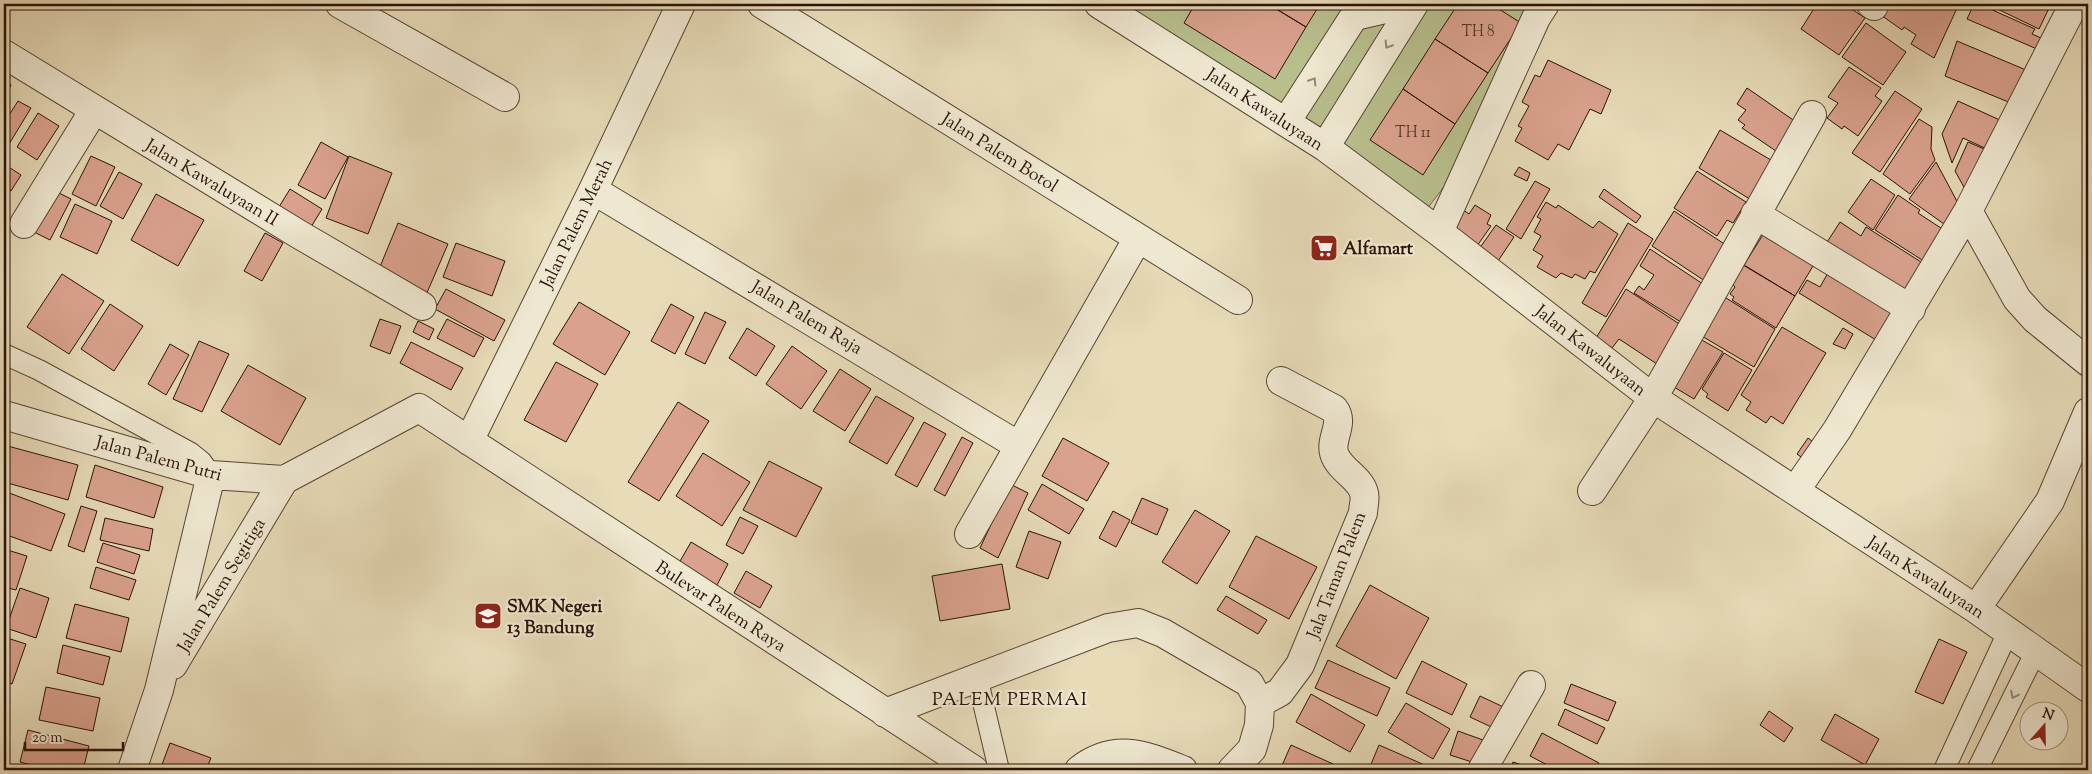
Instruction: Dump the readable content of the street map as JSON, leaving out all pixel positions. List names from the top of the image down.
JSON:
{
  "streets": {
    "street": [
      "Jalan Kawaluyaan",
      "Jalan Palem Botol",
      "Jalan Kawaluyaan II",
      "Jalan Palem Merah",
      "Jalan Palem Raja",
      "Jalan Palem Putri",
      "Jala Taman Palem",
      "Jalan Palem Segitiga",
      "Bulevar Palem Raya"
    ]
  },
  "crossings": [
    ["Jalan Palem Merah", "Jalan Palem Raja"],
    ["Jalan Palem Merah", "Bulevar Palem Raya"],
    ["Jalan Palem Putri", "Jalan Palem Segitiga"]
  ],
  "districts": ["PALEM PERMAI"],
  "places": {
    "supermarket": ["Alfamart"],
    "school or university": ["SMK Negeri 13 Bandung"]
  },
  "house_numbers": ["TH 8", "TH 11"],
  "scale_bar": "20 m",
  "north": "top"
}
